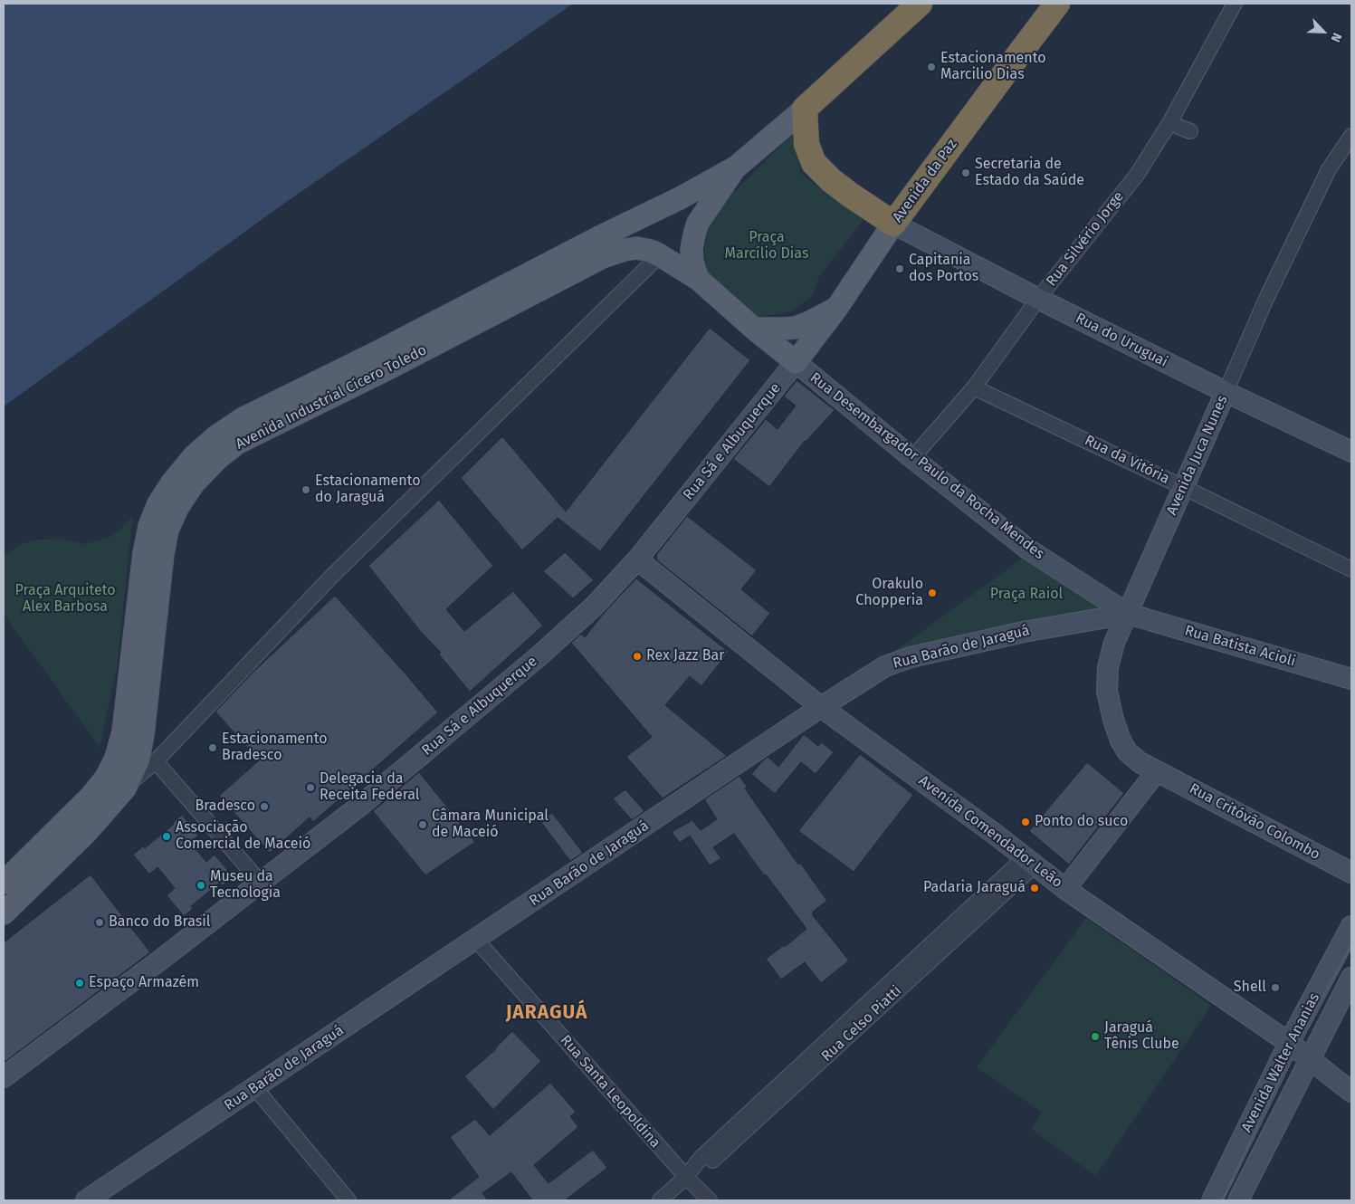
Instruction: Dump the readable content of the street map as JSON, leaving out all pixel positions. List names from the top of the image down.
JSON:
{
  "streets": {
    "highway": ["Avenida da Paz"],
    "main road": ["Avenida Industrial Cícero Toledo"],
    "street": [
      "Rua Silvério Jorge",
      "Rua do Uruguai",
      "Rua Sá e Albuquerque",
      "Avenida Juca Nunes",
      "Rua da Vitória",
      "Rua Desembargador Paulo da Rocha Mendes",
      "Rua Batista Acioli",
      "Rua Barão de Jaraguá",
      "Rua Critóvão Colombo",
      "Avenida Comendador Leão",
      "Rua Celso Piatti",
      "Avenida Walter Ananias",
      "Rua Santa Leopoldina"
    ]
  },
  "crossings": [
    ["Avenida da Paz", "Rua do Uruguai"],
    ["Avenida da Paz", "Avenida Industrial Cícero Toledo"],
    ["Avenida da Paz", "Rua Sá e Albuquerque"],
    ["Avenida da Paz", "Rua Desembargador Paulo da Rocha Mendes"],
    ["Rua Silvério Jorge", "Rua do Uruguai"],
    ["Rua Silvério Jorge", "Rua da Vitória"],
    ["Rua Silvério Jorge", "Rua Desembargador Paulo da Rocha Mendes"],
    ["Rua do Uruguai", "Avenida Juca Nunes"],
    ["Avenida Industrial Cícero Toledo", "Rua Sá e Albuquerque"],
    ["Avenida Industrial Cícero Toledo", "Rua Desembargador Paulo da Rocha Mendes"],
    ["Rua Sá e Albuquerque", "Rua Desembargador Paulo da Rocha Mendes"],
    ["Rua Sá e Albuquerque", "Avenida Comendador Leão"],
    ["Avenida Juca Nunes", "Rua da Vitória"],
    ["Avenida Juca Nunes", "Rua Desembargador Paulo da Rocha Mendes"],
    ["Avenida Juca Nunes", "Rua Batista Acioli"],
    ["Avenida Juca Nunes", "Rua Barão de Jaraguá"],
    ["Avenida Juca Nunes", "Rua Critóvão Colombo"],
    ["Rua Desembargador Paulo da Rocha Mendes", "Rua Batista Acioli"],
    ["Rua Desembargador Paulo da Rocha Mendes", "Rua Barão de Jaraguá"],
    ["Rua Batista Acioli", "Rua Barão de Jaraguá"],
    ["Rua Barão de Jaraguá", "Avenida Comendador Leão"],
    ["Rua Barão de Jaraguá", "Rua Santa Leopoldina"],
    ["Avenida Comendador Leão", "Rua Celso Piatti"],
    ["Avenida Comendador Leão", "Avenida Walter Ananias"],
    ["Rua Celso Piatti", "Rua Santa Leopoldina"]
  ],
  "districts": ["JARAGUÁ"],
  "parks": ["Praça Marcílio Dias", "Praça Arquiteto Alex Barbosa", "Praça Raiol"],
  "places": [
    "Estacionamento Marcilio Dias",
    "Secretaria de Estado da Saúde",
    "Capitania dos Portos",
    "Estacionamento do Jaraguá",
    "Orakulo Chopperia",
    "Rex Jazz Bar",
    "Estacionamento Bradesco",
    "Delegacia da Receita Federal",
    "Bradesco",
    "Ponto do suco",
    "Câmara Municipal de Maceió",
    "Associação Comercial de Maceió",
    "Museu da Tecnologia",
    "Padaria Jaraguá",
    "Banco do Brasil",
    "Espaço Armazém",
    "Shell",
    "Jaraguá Tênis Clube"
  ],
  "north": "bottom right"
}
